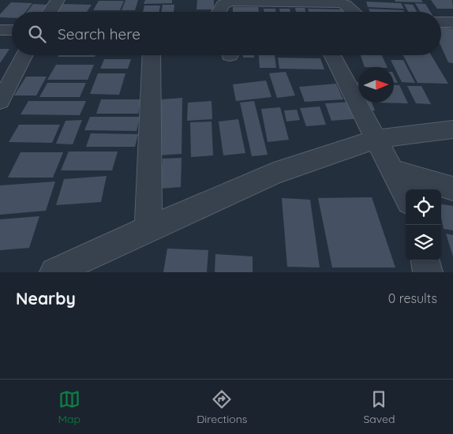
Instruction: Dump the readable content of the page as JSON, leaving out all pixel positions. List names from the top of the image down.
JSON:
{
  "north": "right",
  "page": {
    "search": "Search here",
    "heading": ["Nearby", "0 results"],
    "nav": ["Map", "Directions", "Saved"]
  }
}
